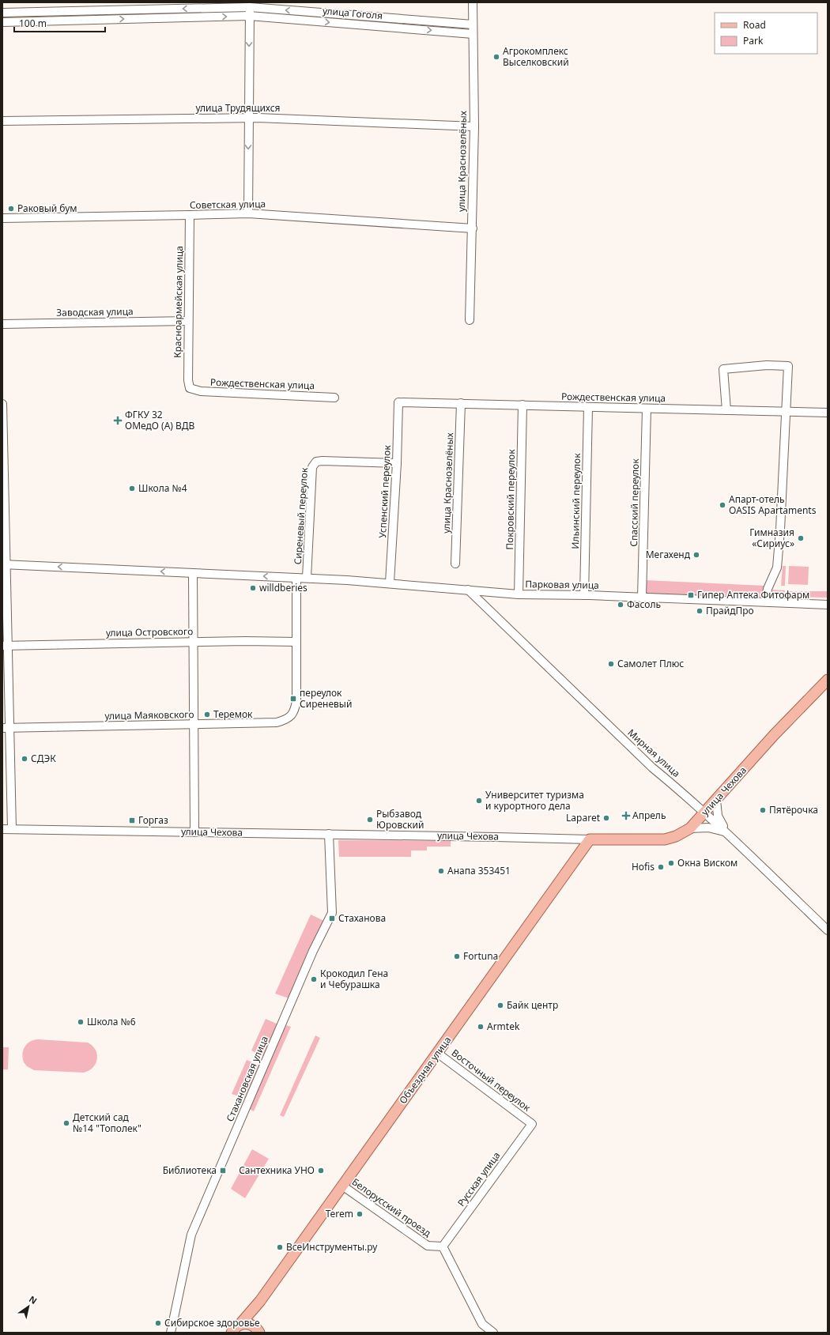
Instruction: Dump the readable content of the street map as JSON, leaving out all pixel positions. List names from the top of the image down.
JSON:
{
  "streets": {
    "main road": ["улица Чехова", "Объездная улица"],
    "street": [
      "улица Гоголя",
      "улица Трудящихся",
      "улица Краснозелёных",
      "Советская улица",
      "Красноармейская улица",
      "Заводская улица",
      "Рождественская улица",
      "Успенский переулок",
      "Покровский переулок",
      "Ильинский переулок",
      "Спасский переулок",
      "Сиреневый переулок",
      "Парковая улица",
      "улица Островского",
      "улица Маяковского",
      "Мирная улица",
      "Стахановская улица",
      "Восточный переулок",
      "Русская улица",
      "Белорусский проезд"
    ]
  },
  "crossings": [
    ["улица Гоголя", "улица Краснозелёных"],
    ["улица Трудящихся", "улица Краснозелёных"],
    ["улица Краснозелёных", "Советская улица"],
    ["улица Краснозелёных", "Рождественская улица"],
    ["Советская улица", "Красноармейская улица"],
    ["Красноармейская улица", "Заводская улица"],
    ["Красноармейская улица", "Рождественская улица"],
    ["Рождественская улица", "Успенский переулок"],
    ["Рождественская улица", "Покровский переулок"],
    ["Рождественская улица", "Ильинский переулок"],
    ["Рождественская улица", "Спасский переулок"],
    ["Успенский переулок", "Сиреневый переулок"],
    ["Успенский переулок", "Парковая улица"],
    ["Покровский переулок", "Парковая улица"],
    ["Ильинский переулок", "Парковая улица"],
    ["Спасский переулок", "Парковая улица"],
    ["Сиреневый переулок", "Парковая улица"],
    ["Сиреневый переулок", "улица Островского"],
    ["Сиреневый переулок", "улица Маяковского"],
    ["Парковая улица", "Мирная улица"],
    ["Мирная улица", "улица Чехова"],
    ["улица Чехова", "Объездная улица"],
    ["улица Чехова", "Стахановская улица"],
    ["Объездная улица", "Восточный переулок"],
    ["Объездная улица", "Белорусский проезд"],
    ["Восточный переулок", "Русская улица"],
    ["Русская улица", "Белорусский проезд"]
  ],
  "one_way": ["Парковая улица"],
  "places": {
    "other": [
      "Агрокомплекс Выселковский",
      "Раковый бум",
      "Школа №4",
      "Апарт-отель OASIS Apartaments",
      "Гимназия «Сириус»",
      "Мегахенд",
      "willdberies",
      "Фасоль",
      "ПрайдПро",
      "Самолет Плюс",
      "Теремок",
      "СДЭК",
      "Университет туризма и курортного дела",
      "Пятёрочка",
      "Laparet",
      "Рыбзавод Юровский",
      "Окна Виском",
      "Hofis",
      "Анапа 353451",
      "Fortuna",
      "Крокодил Гена и Чебурашка",
      "Байк центр",
      "Школа №6",
      "Armtek",
      "Детский сад №14 \"Тополек\"",
      "Сантехника УНО",
      "Terem",
      "ВсеИнструменты.ру",
      "Сибирское здоровье"
    ],
    "health": ["ФГКУ 32 ОМедО (А) ВДВ", "Апрель"],
    "transit": [
      "Гипер Аптека Фитофарм",
      "переулок Сиреневый",
      "Горгаз",
      "Стаханова",
      "Библиотека"
    ]
  },
  "legend": ["Road", "Park"],
  "scale_bar": "100 m",
  "north": "top right"
}
